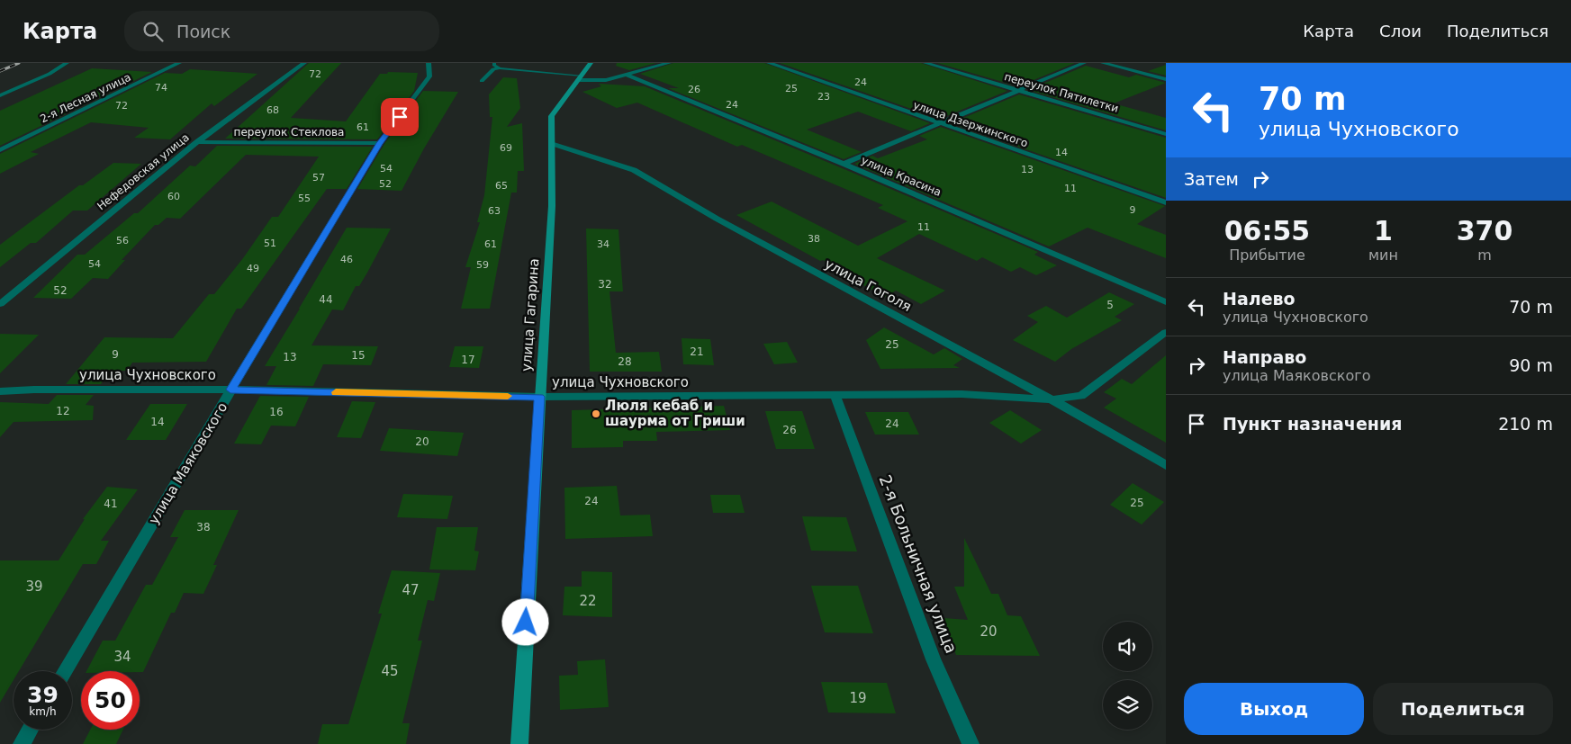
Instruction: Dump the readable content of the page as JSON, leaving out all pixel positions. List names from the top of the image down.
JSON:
{
  "streets": {
    "main road": ["улица Гагарина"],
    "street": [
      "переулок Пятилетки",
      "2-я Лесная улица",
      "улица Дзержинского",
      "переулок Стеклова",
      "Нефедовская улица",
      "улица Красина",
      "улица Гоголя",
      "улица Чухновского",
      "улица Маяковского",
      "2-я Больничная улица"
    ]
  },
  "crossings": [
    ["переулок Стеклова", "Нефедовская улица"],
    ["переулок Стеклова", "улица Маяковского"],
    ["улица Гоголя", "улица Гагарина"],
    ["улица Гоголя", "улица Чухновского"],
    ["улица Гагарина", "улица Чухновского"],
    ["улица Чухновского", "улица Маяковского"],
    ["улица Чухновского", "2-я Больничная улица"]
  ],
  "places": ["Люля кебаб и шаурма от Гриши"],
  "house_numbers": [
    "72",
    "24",
    "74",
    "25",
    "26",
    "23",
    "24",
    "72",
    "68",
    "61",
    "69",
    "14",
    "54",
    "13",
    "57",
    "52",
    "65",
    "11",
    "60",
    "55",
    "9",
    "63",
    "11",
    "38",
    "56",
    "51",
    "61",
    "34",
    "46",
    "54",
    "59",
    "49",
    "32",
    "52",
    "44",
    "5",
    "25",
    "21",
    "9",
    "15",
    "13",
    "17",
    "28",
    "12",
    "16",
    "14",
    "24",
    "26",
    "20",
    "24",
    "25",
    "41",
    "38",
    "39",
    "47",
    "22",
    "20",
    "34",
    "45",
    "19"
  ],
  "page": {
    "header": "Карта",
    "search": "Поиск",
    "nav": ["Карта", "Слои", "Поделиться"],
    "turn": ["70 m", "улица Чухновского"],
    "then": "Затем",
    "eta": [
      "06:55",
      "Прибытие",
      "1",
      "мин",
      "370",
      "m"
    ],
    "list": [
      {
        "name": "Налево",
        "note": "улица Чухновского",
        "value": "70 m"
      },
      {
        "name": "Направо",
        "note": "улица Маяковского",
        "value": "90 m"
      },
      {
        "name": "Пункт назначения",
        "value": "210 m"
      }
    ],
    "speed": "39 km/h",
    "limit": "50",
    "buttons": ["Выход", "Поделиться"]
  }
}
